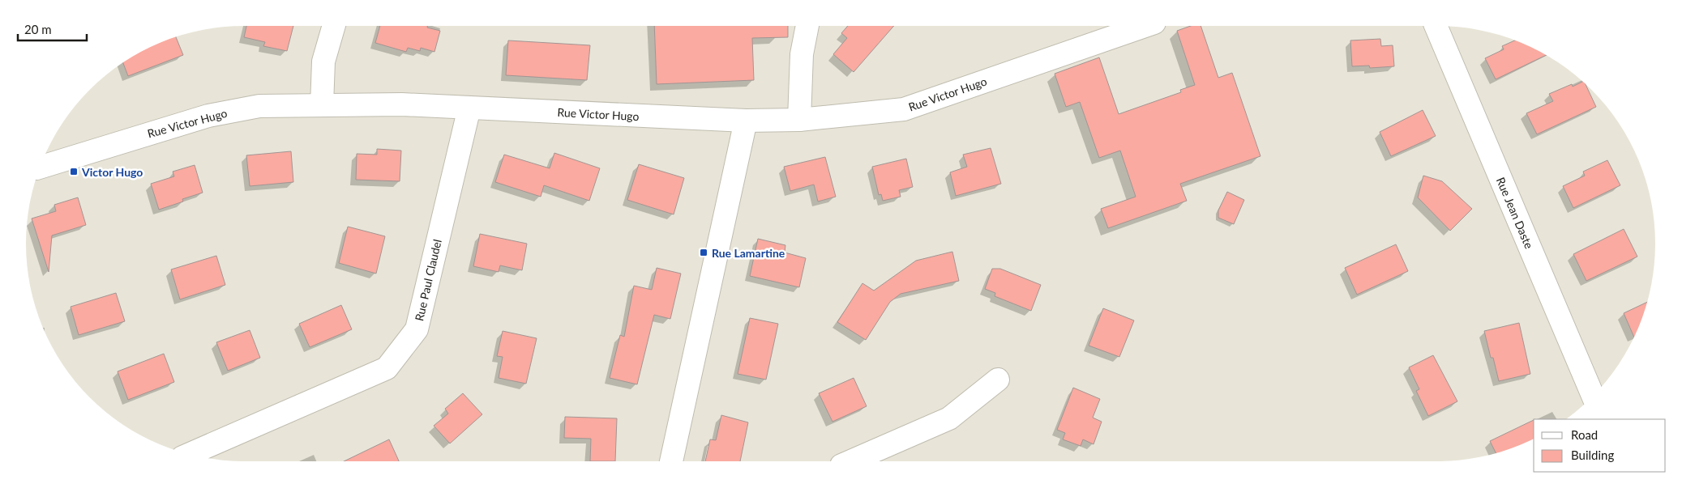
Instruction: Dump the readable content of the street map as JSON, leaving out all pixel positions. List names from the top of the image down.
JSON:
{
  "streets": {
    "street": ["Rue Victor Hugo", "Rue Jean Daste", "Rue Paul Claudel"]
  },
  "crossings": [
    ["Rue Victor Hugo", "Rue Paul Claudel"]
  ],
  "places": {
    "transit": ["Victor Hugo", "Rue Lamartine"]
  },
  "legend": ["Road", "Building"],
  "scale_bar": "20 m"
}
